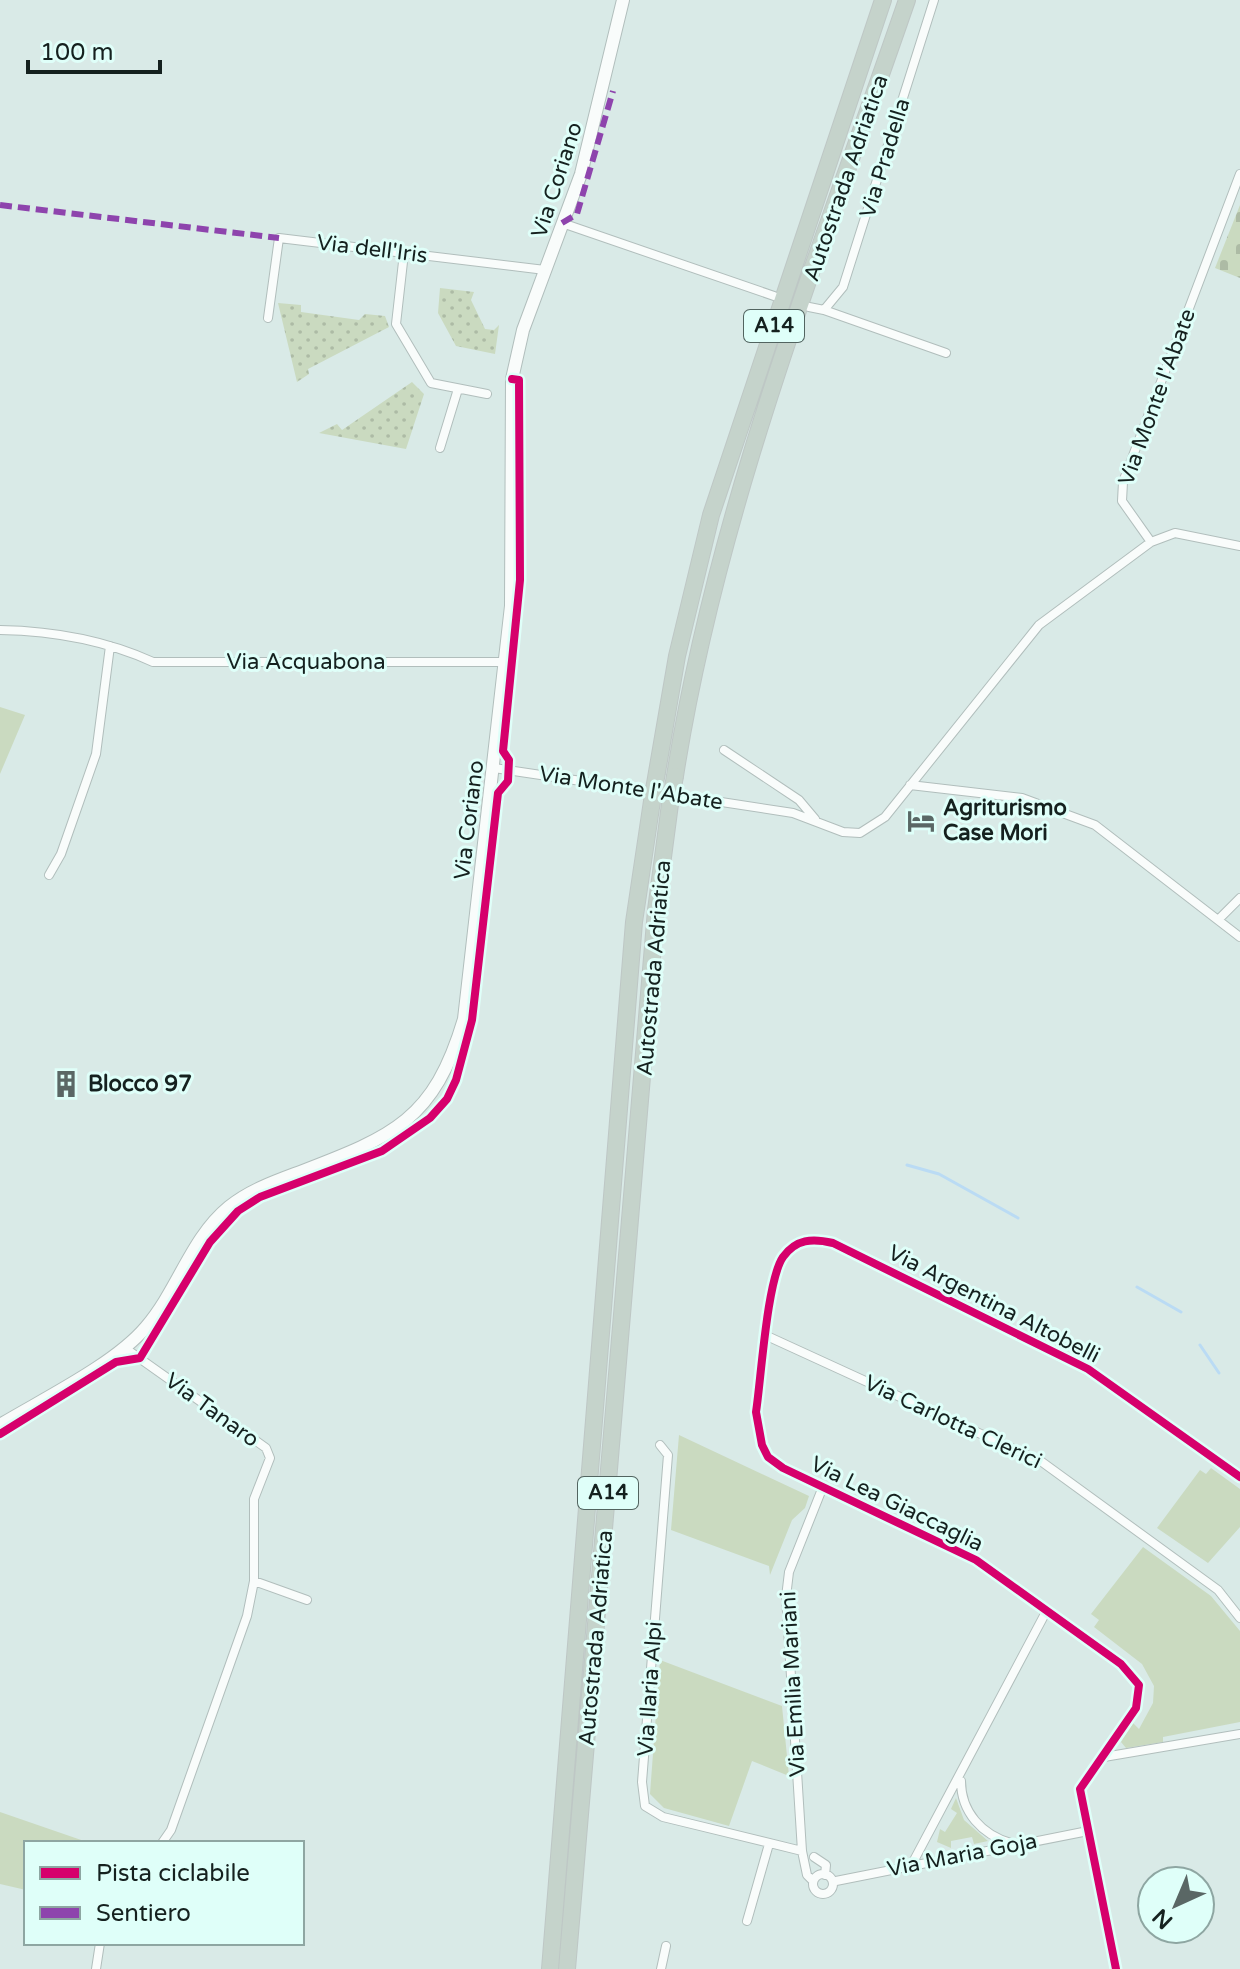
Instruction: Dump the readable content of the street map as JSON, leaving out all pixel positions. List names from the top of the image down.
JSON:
{
  "streets": {
    "highway": ["Autostrada Adriatica", "A14"],
    "main road": ["Via Coriano"],
    "street": [
      "Via Pradella",
      "Via dell'Iris",
      "Via Monte l'Abate",
      "Via Acquabona",
      "Via Argentina Altobelli",
      "Via Tanaro",
      "Via Carlotta Clerici",
      "Via Lea Giaccaglia",
      "Via Emilia Mariani",
      "Via Ilaria Alpi",
      "Via Maria Goja"
    ]
  },
  "crossings": [
    ["Via Coriano", "Via dell'Iris"],
    ["Via Coriano", "Via Monte l'Abate"],
    ["Via Coriano", "Via Acquabona"],
    ["Via Coriano", "Via Tanaro"],
    ["Via Argentina Altobelli", "Via Lea Giaccaglia"],
    ["Via Carlotta Clerici", "Via Lea Giaccaglia"],
    ["Via Lea Giaccaglia", "Via Emilia Mariani"],
    ["Via Lea Giaccaglia", "Via Maria Goja"],
    ["Via Emilia Mariani", "Via Ilaria Alpi"],
    ["Via Emilia Mariani", "Via Maria Goja"]
  ],
  "places": {
    "hotel": ["Agriturismo Case Mori"],
    "building": ["Blocco 97"]
  },
  "legend": ["Pista ciclabile", "Sentiero"],
  "scale_bar": "100 m",
  "north": "bottom left"
}
